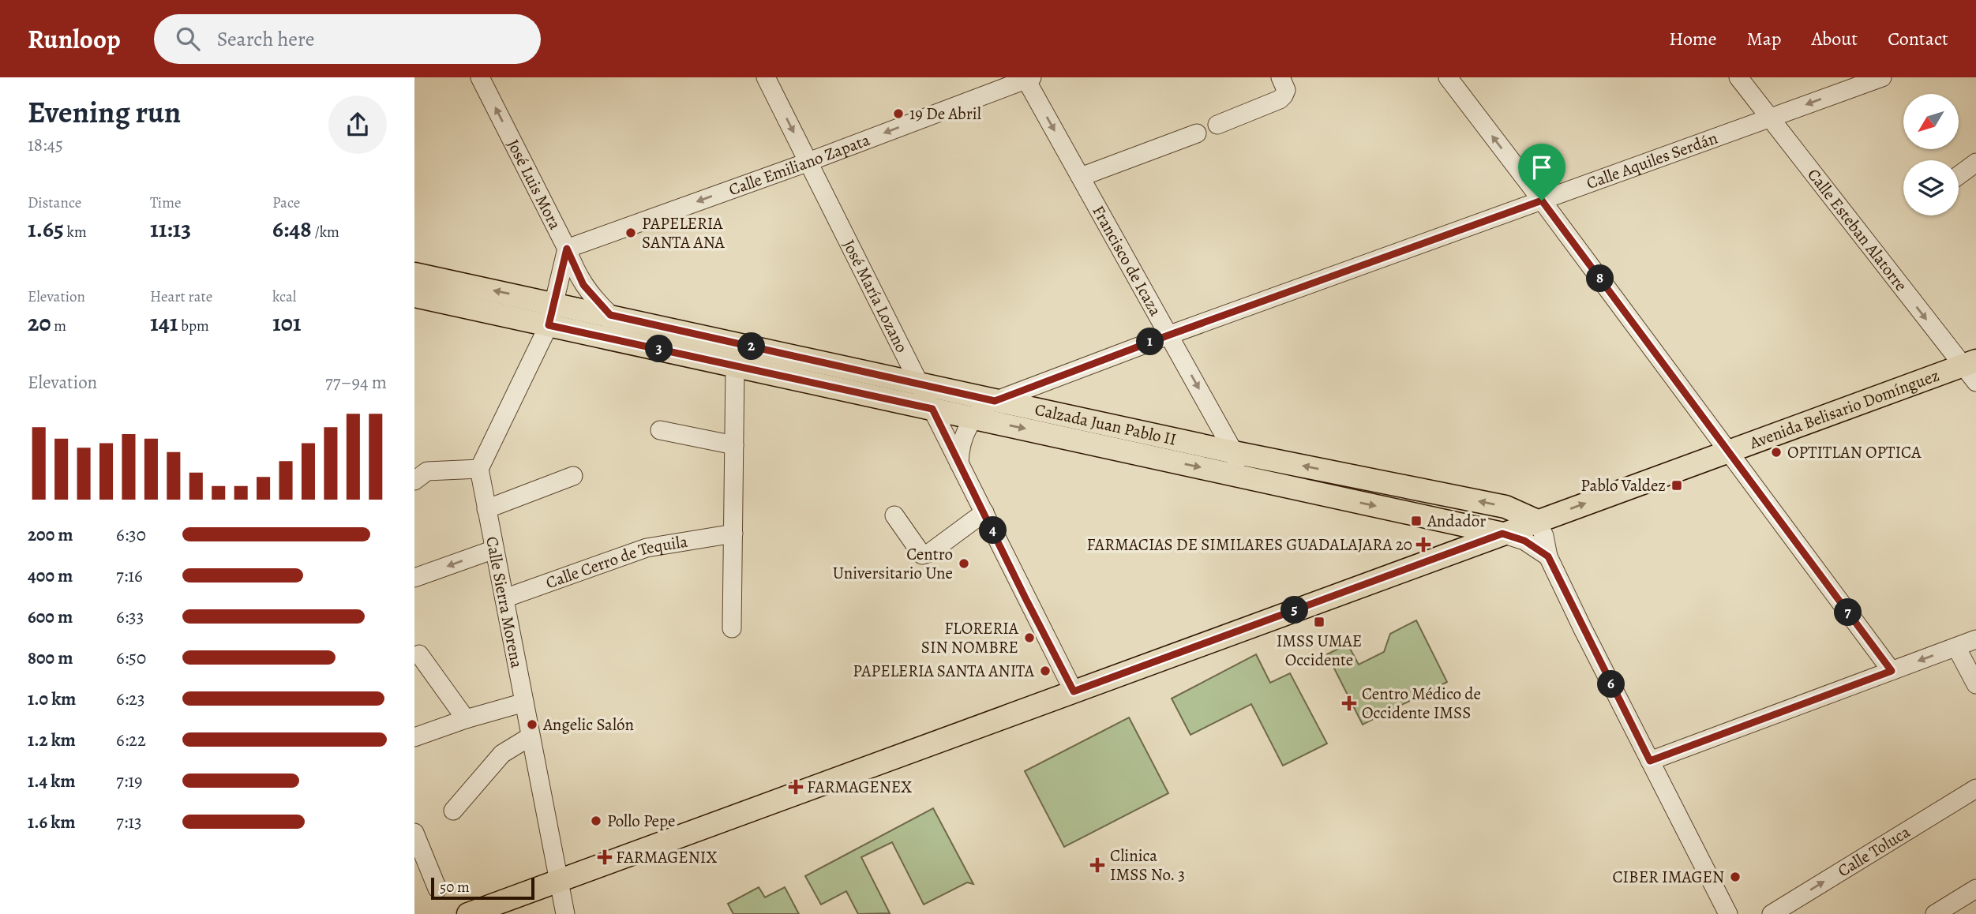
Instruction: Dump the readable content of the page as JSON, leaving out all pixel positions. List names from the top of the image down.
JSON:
{
  "streets": {
    "main road": ["Avenida Belisario Domínguez", "Calzada Juan Pablo II"],
    "street": [
      "Calle Aquiles Serdán",
      "Calle Emiliano Zapata",
      "José Luis Mora",
      "Calle Esteban Alatorre",
      "Francisco de Icaza",
      "José María Lozano",
      "Calle Cerro de Tequila",
      "Calle Sierra Morena",
      "Calle Toluca"
    ]
  },
  "crossings": [
    ["Calle Aquiles Serdán", "Calle Esteban Alatorre"],
    ["Calle Aquiles Serdán", "Francisco de Icaza"],
    ["Calle Aquiles Serdán", "José María Lozano"],
    ["Calle Aquiles Serdán", "Calzada Juan Pablo II"],
    ["Calle Emiliano Zapata", "José Luis Mora"],
    ["Calle Emiliano Zapata", "Francisco de Icaza"],
    ["Calle Emiliano Zapata", "José María Lozano"],
    ["José Luis Mora", "Calzada Juan Pablo II"],
    ["Calle Esteban Alatorre", "Avenida Belisario Domínguez"],
    ["Francisco de Icaza", "Calzada Juan Pablo II"],
    ["José María Lozano", "Avenida Belisario Domínguez"],
    ["José María Lozano", "Calzada Juan Pablo II"],
    ["Avenida Belisario Domínguez", "Calzada Juan Pablo II"],
    ["Avenida Belisario Domínguez", "Calle Sierra Morena"],
    ["Calle Cerro de Tequila", "Calle Sierra Morena"]
  ],
  "one_way": [
    "Calle Emiliano Zapata",
    "José Luis Mora",
    "Calle Esteban Alatorre",
    "Francisco de Icaza"
  ],
  "places": {
    "other": [
      "19 De Abril",
      "PAPELERIA SANTA ANA",
      "OPTITLAN OPTICA",
      "Centro Universitario Une",
      "FLORERIA SIN NOMBRE",
      "PAPELERIA SANTA ANITA",
      "Angelic Salón",
      "Pollo Pepe",
      "CIBER IMAGEN"
    ],
    "transit": ["Pablo Valdez", "Andador", "IMSS UMAE Occidente"],
    "health": [
      "FARMACIAS DE SIMILARES GUADALAJARA 20",
      "Centro Médico de Occidente IMSS",
      "FARMAGENEX",
      "FARMAGENIX",
      "Clinica IMSS No. 3"
    ]
  },
  "scale_bar": "50 m",
  "north": "bottom left",
  "page": {
    "header": "Runloop",
    "search": "Search here",
    "nav": [
      "Home",
      "Map",
      "About",
      "Contact"
    ],
    "heading": ["Evening run", "18:45"],
    "stats": [
      ["Distance", "1.65 km"],
      ["Time", "11:13"],
      ["Pace", "6:48 /km"],
      ["Elevation", "20 m"],
      ["Heart rate", "141 bpm"],
      ["kcal", "101"]
    ],
    "pins": [
      "8",
      "1",
      "2",
      "3",
      "4",
      "5",
      "7",
      "6"
    ],
    "chart": ["Elevation", "77–94 m"],
    "list": [
      {
        "name": "200 m",
        "note": "6:30"
      },
      {
        "name": "400 m",
        "note": "7:16"
      },
      {
        "name": "600 m",
        "note": "6:33"
      },
      {
        "name": "800 m",
        "note": "6:50"
      },
      {
        "name": "1.0 km",
        "note": "6:23"
      },
      {
        "name": "1.2 km",
        "note": "6:22"
      },
      {
        "name": "1.4 km",
        "note": "7:19"
      },
      {
        "name": "1.6 km",
        "note": "7:13"
      }
    ],
    "scale": "50 m"
  }
}
